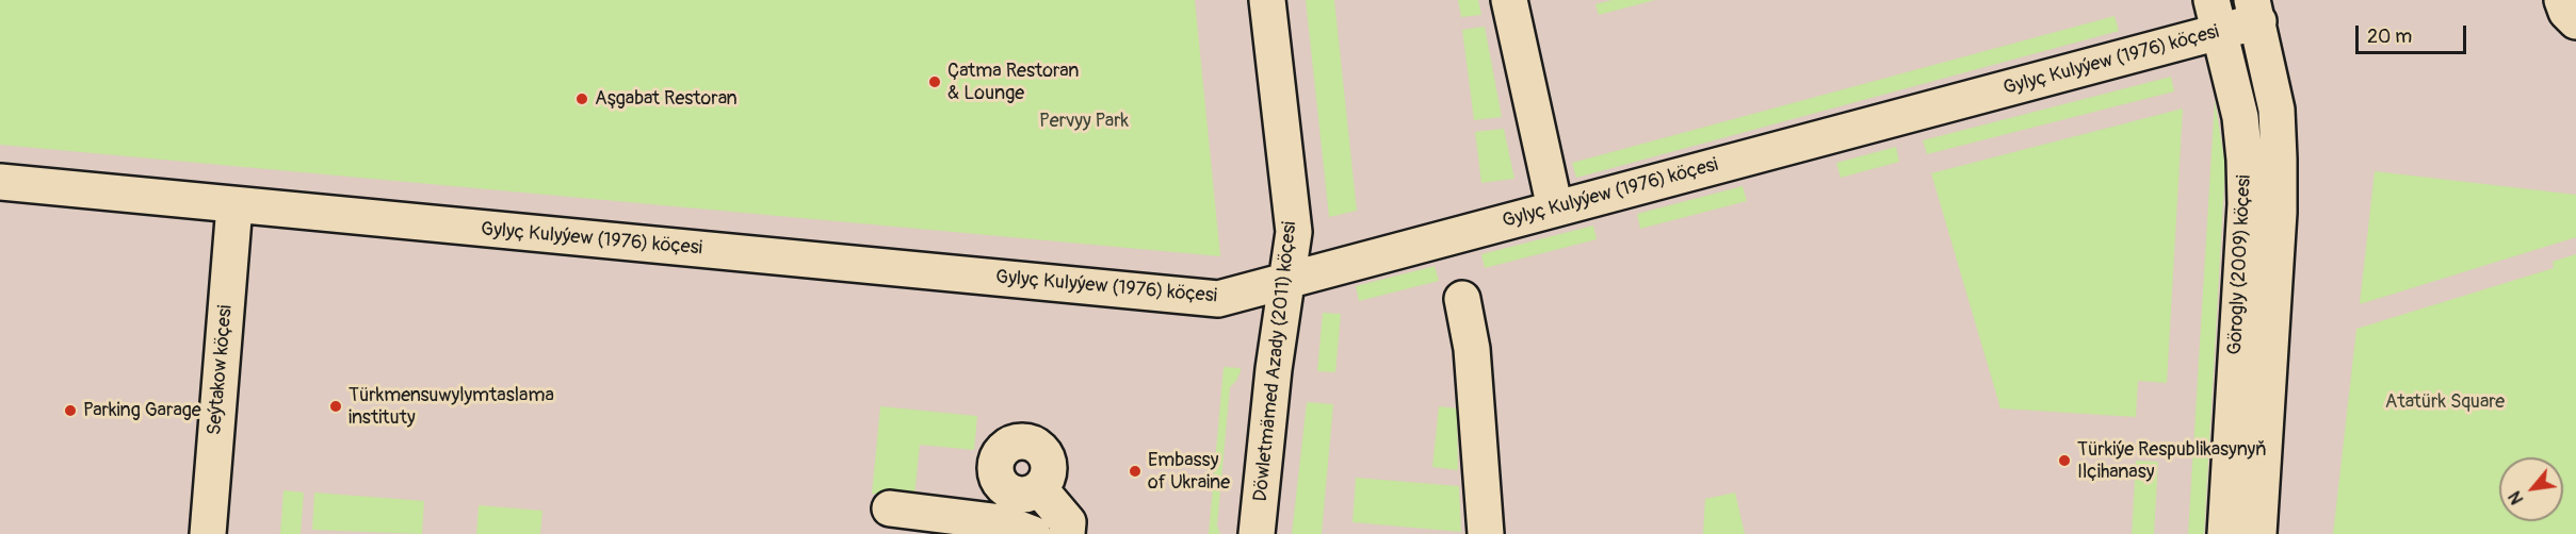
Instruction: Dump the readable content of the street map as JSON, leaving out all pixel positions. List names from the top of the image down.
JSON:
{
  "streets": {
    "street": [
      "Gylyç Kulyýew (1976) köçesi",
      "Görogly (2009) köçesi",
      "Döwletmämed Azady (2011) köçesi",
      "Seýtakow köçesi"
    ]
  },
  "crossings": [
    ["Gylyç Kulyýew (1976) köçesi", "Görogly (2009) köçesi"],
    ["Gylyç Kulyýew (1976) köçesi", "Döwletmämed Azady (2011) köçesi"],
    ["Gylyç Kulyýew (1976) köçesi", "Seýtakow köçesi"]
  ],
  "parks": ["Pervyy Park", "Atatürk Square"],
  "places": [
    "Çatma Restoran & Lounge",
    "Aşgabat Restoran",
    "Türkmensuwylymtaslama instituty",
    "Parking Garage",
    "Türkiýe Respublikasynyň Ilçihanasy",
    "Embassy of Ukraine"
  ],
  "scale_bar": "20 m",
  "north": "bottom left"
}
